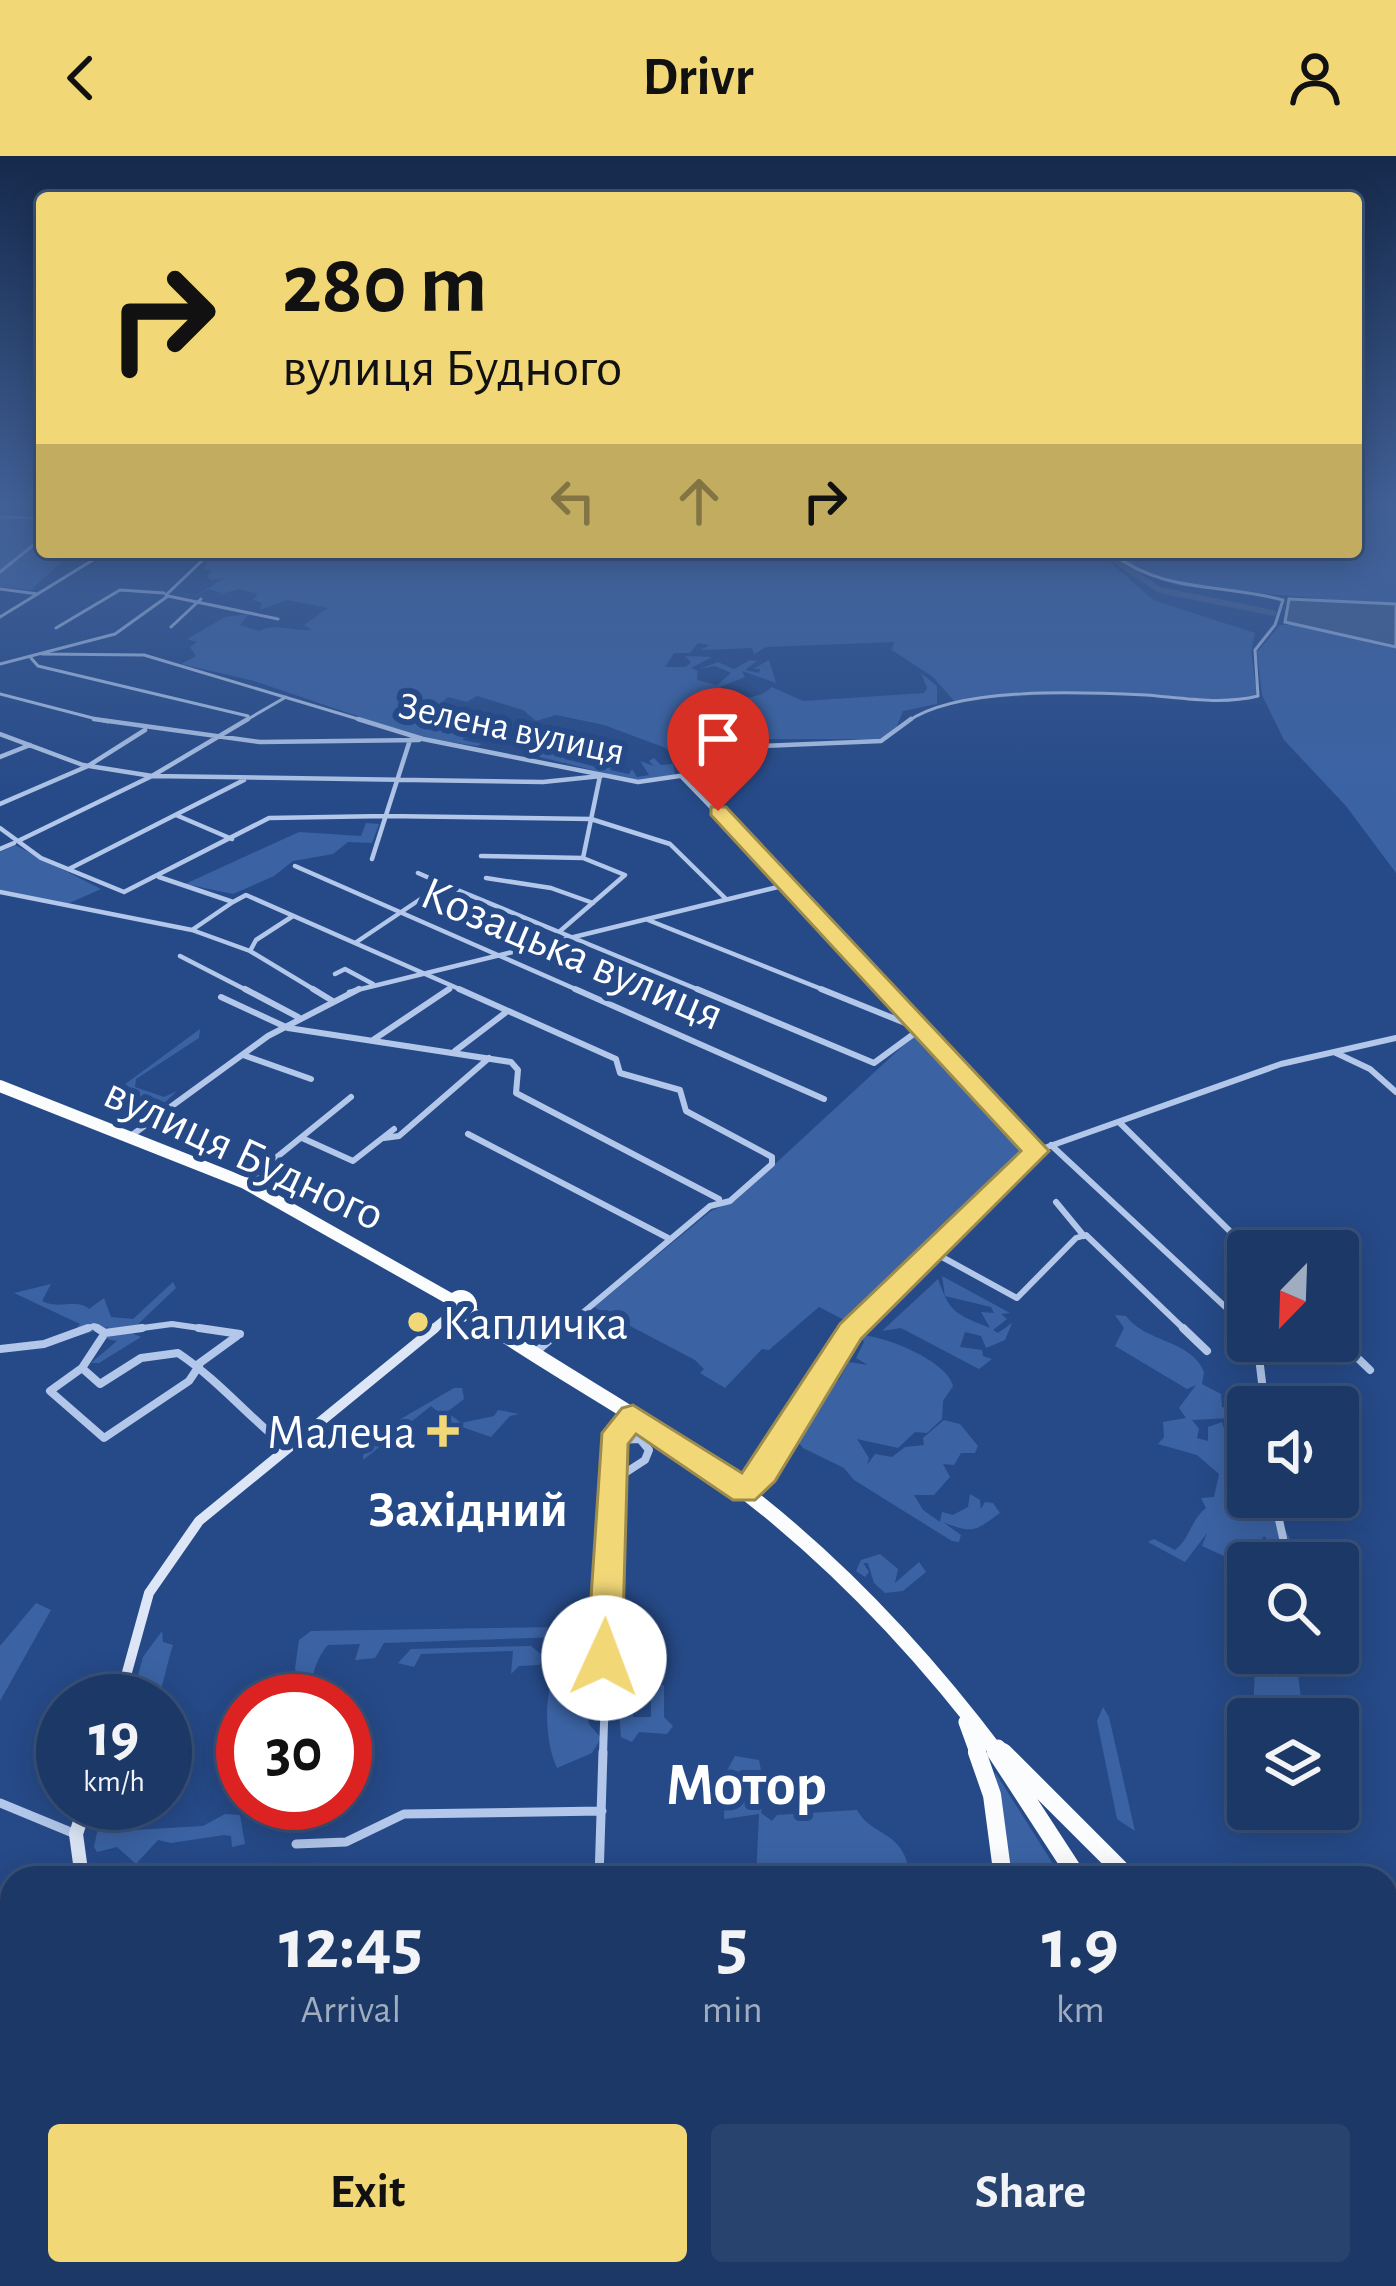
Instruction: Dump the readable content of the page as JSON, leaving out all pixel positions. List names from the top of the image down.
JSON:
{
  "streets": {
    "highway": ["вулиця Будного"],
    "street": ["Зелена вулиця", "Козацька вулиця"]
  },
  "districts": ["Західний", "Мотор"],
  "places": {
    "other": ["Капличка"],
    "health": ["Малеча"]
  },
  "north": "bottom left",
  "page": {
    "header": "Drivr",
    "turn": ["280 m", "вулиця Будного"],
    "speed": "19 km/h",
    "limit": "30",
    "eta": [
      "12:45",
      "Arrival",
      "5",
      "min",
      "1.9",
      "km"
    ],
    "buttons": ["Exit", "Share"]
  }
}
